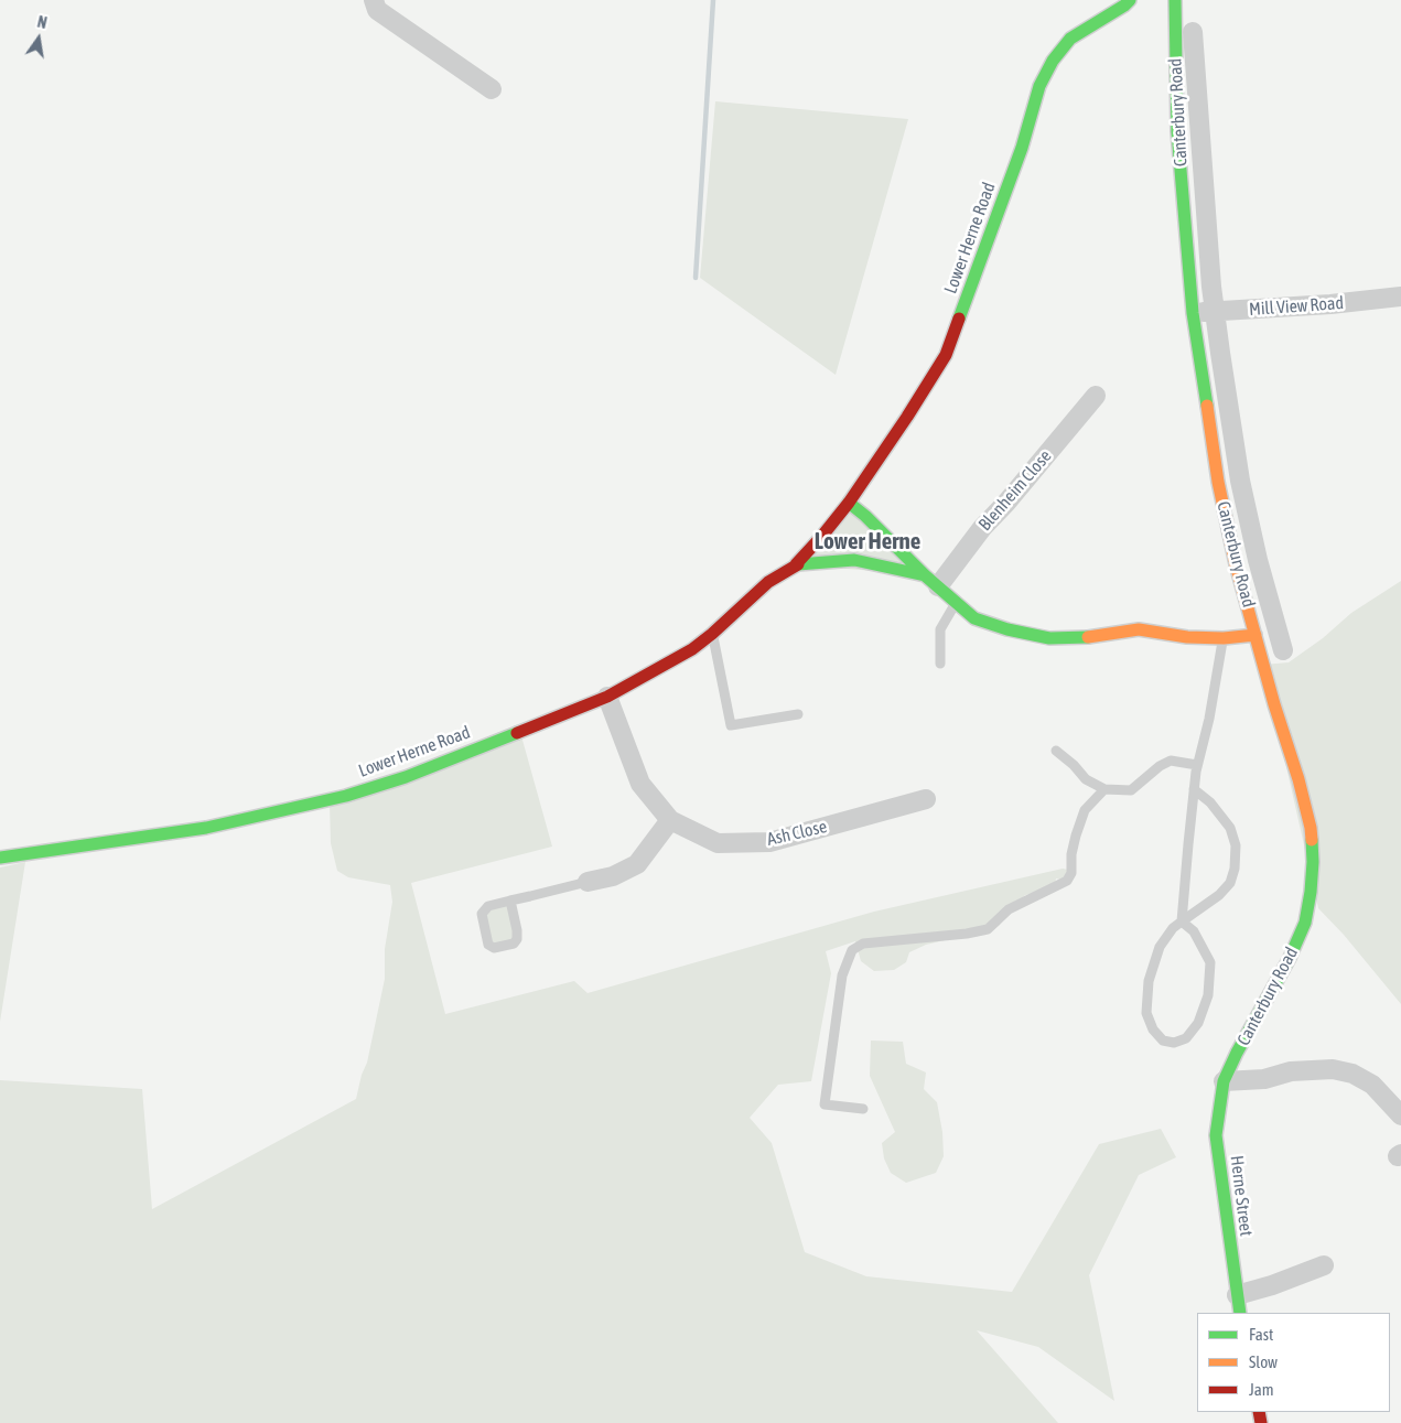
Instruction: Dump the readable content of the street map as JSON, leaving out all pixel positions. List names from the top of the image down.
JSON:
{
  "streets": {
    "street": [
      "Canterbury Road",
      "Lower Herne Road",
      "Mill View Road",
      "Blenheim Close",
      "Ash Close",
      "Herne Street"
    ]
  },
  "crossings": [
    ["Canterbury Road", "Mill View Road"],
    ["Canterbury Road", "Herne Street"],
    ["Lower Herne Road", "Blenheim Close"],
    ["Lower Herne Road", "Ash Close"]
  ],
  "districts": ["Lower Herne"],
  "legend": ["Fast", "Slow", "Jam"],
  "north": "top"
}
